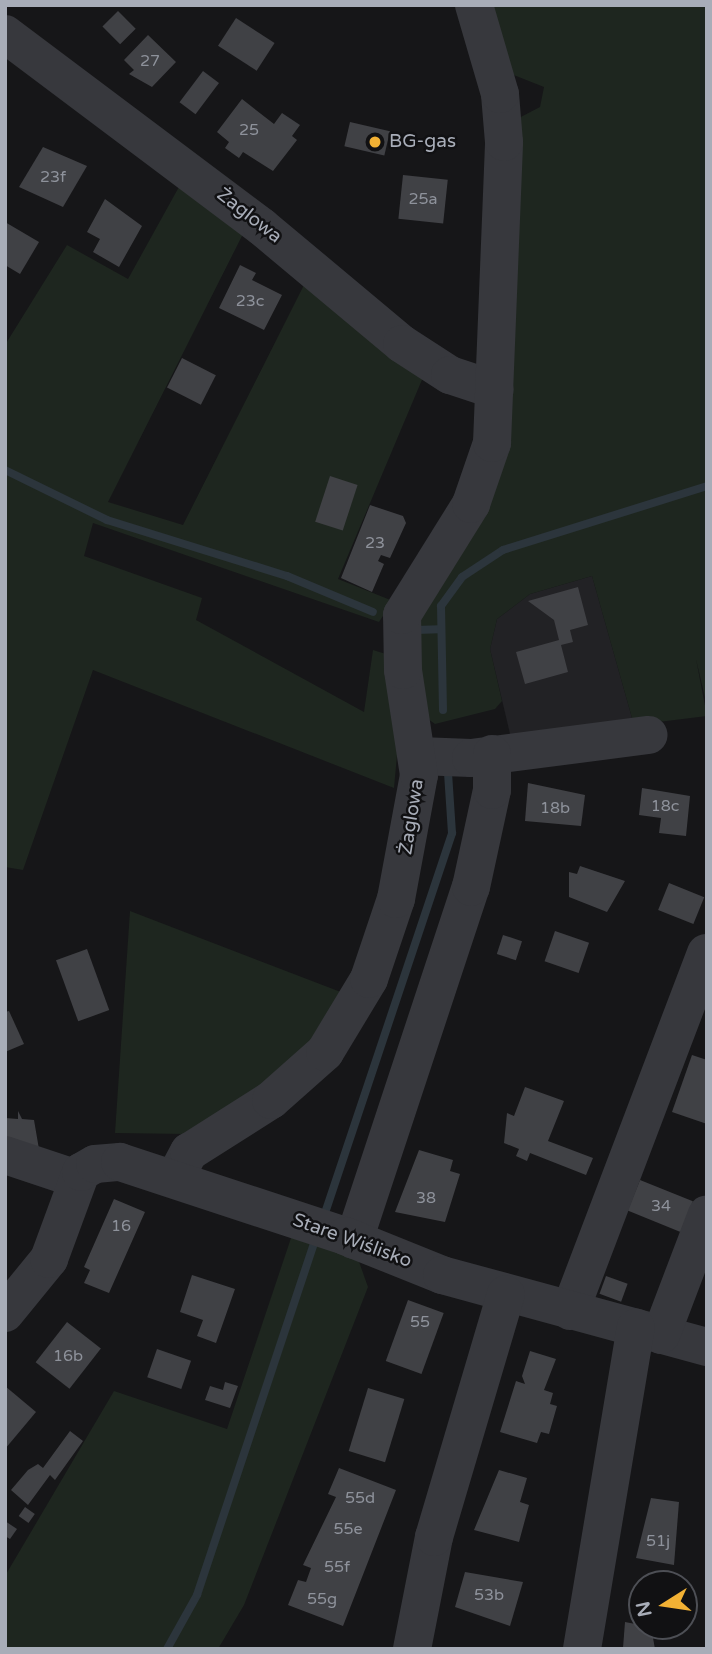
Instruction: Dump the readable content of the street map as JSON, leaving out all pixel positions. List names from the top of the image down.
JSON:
{
  "streets": {
    "street": ["Żaglowa", "Stare Wiślisko"]
  },
  "crossings": [
    ["Żaglowa", "Stare Wiślisko"]
  ],
  "places": ["BG-gas"],
  "house_numbers": [
    "27",
    "25",
    "23f",
    "25a",
    "23c",
    "23",
    "18c",
    "18b",
    "38",
    "34",
    "16",
    "55",
    "16b",
    "55d",
    "55e",
    "51j",
    "55f",
    "53b",
    "55g"
  ],
  "north": "left"
}
